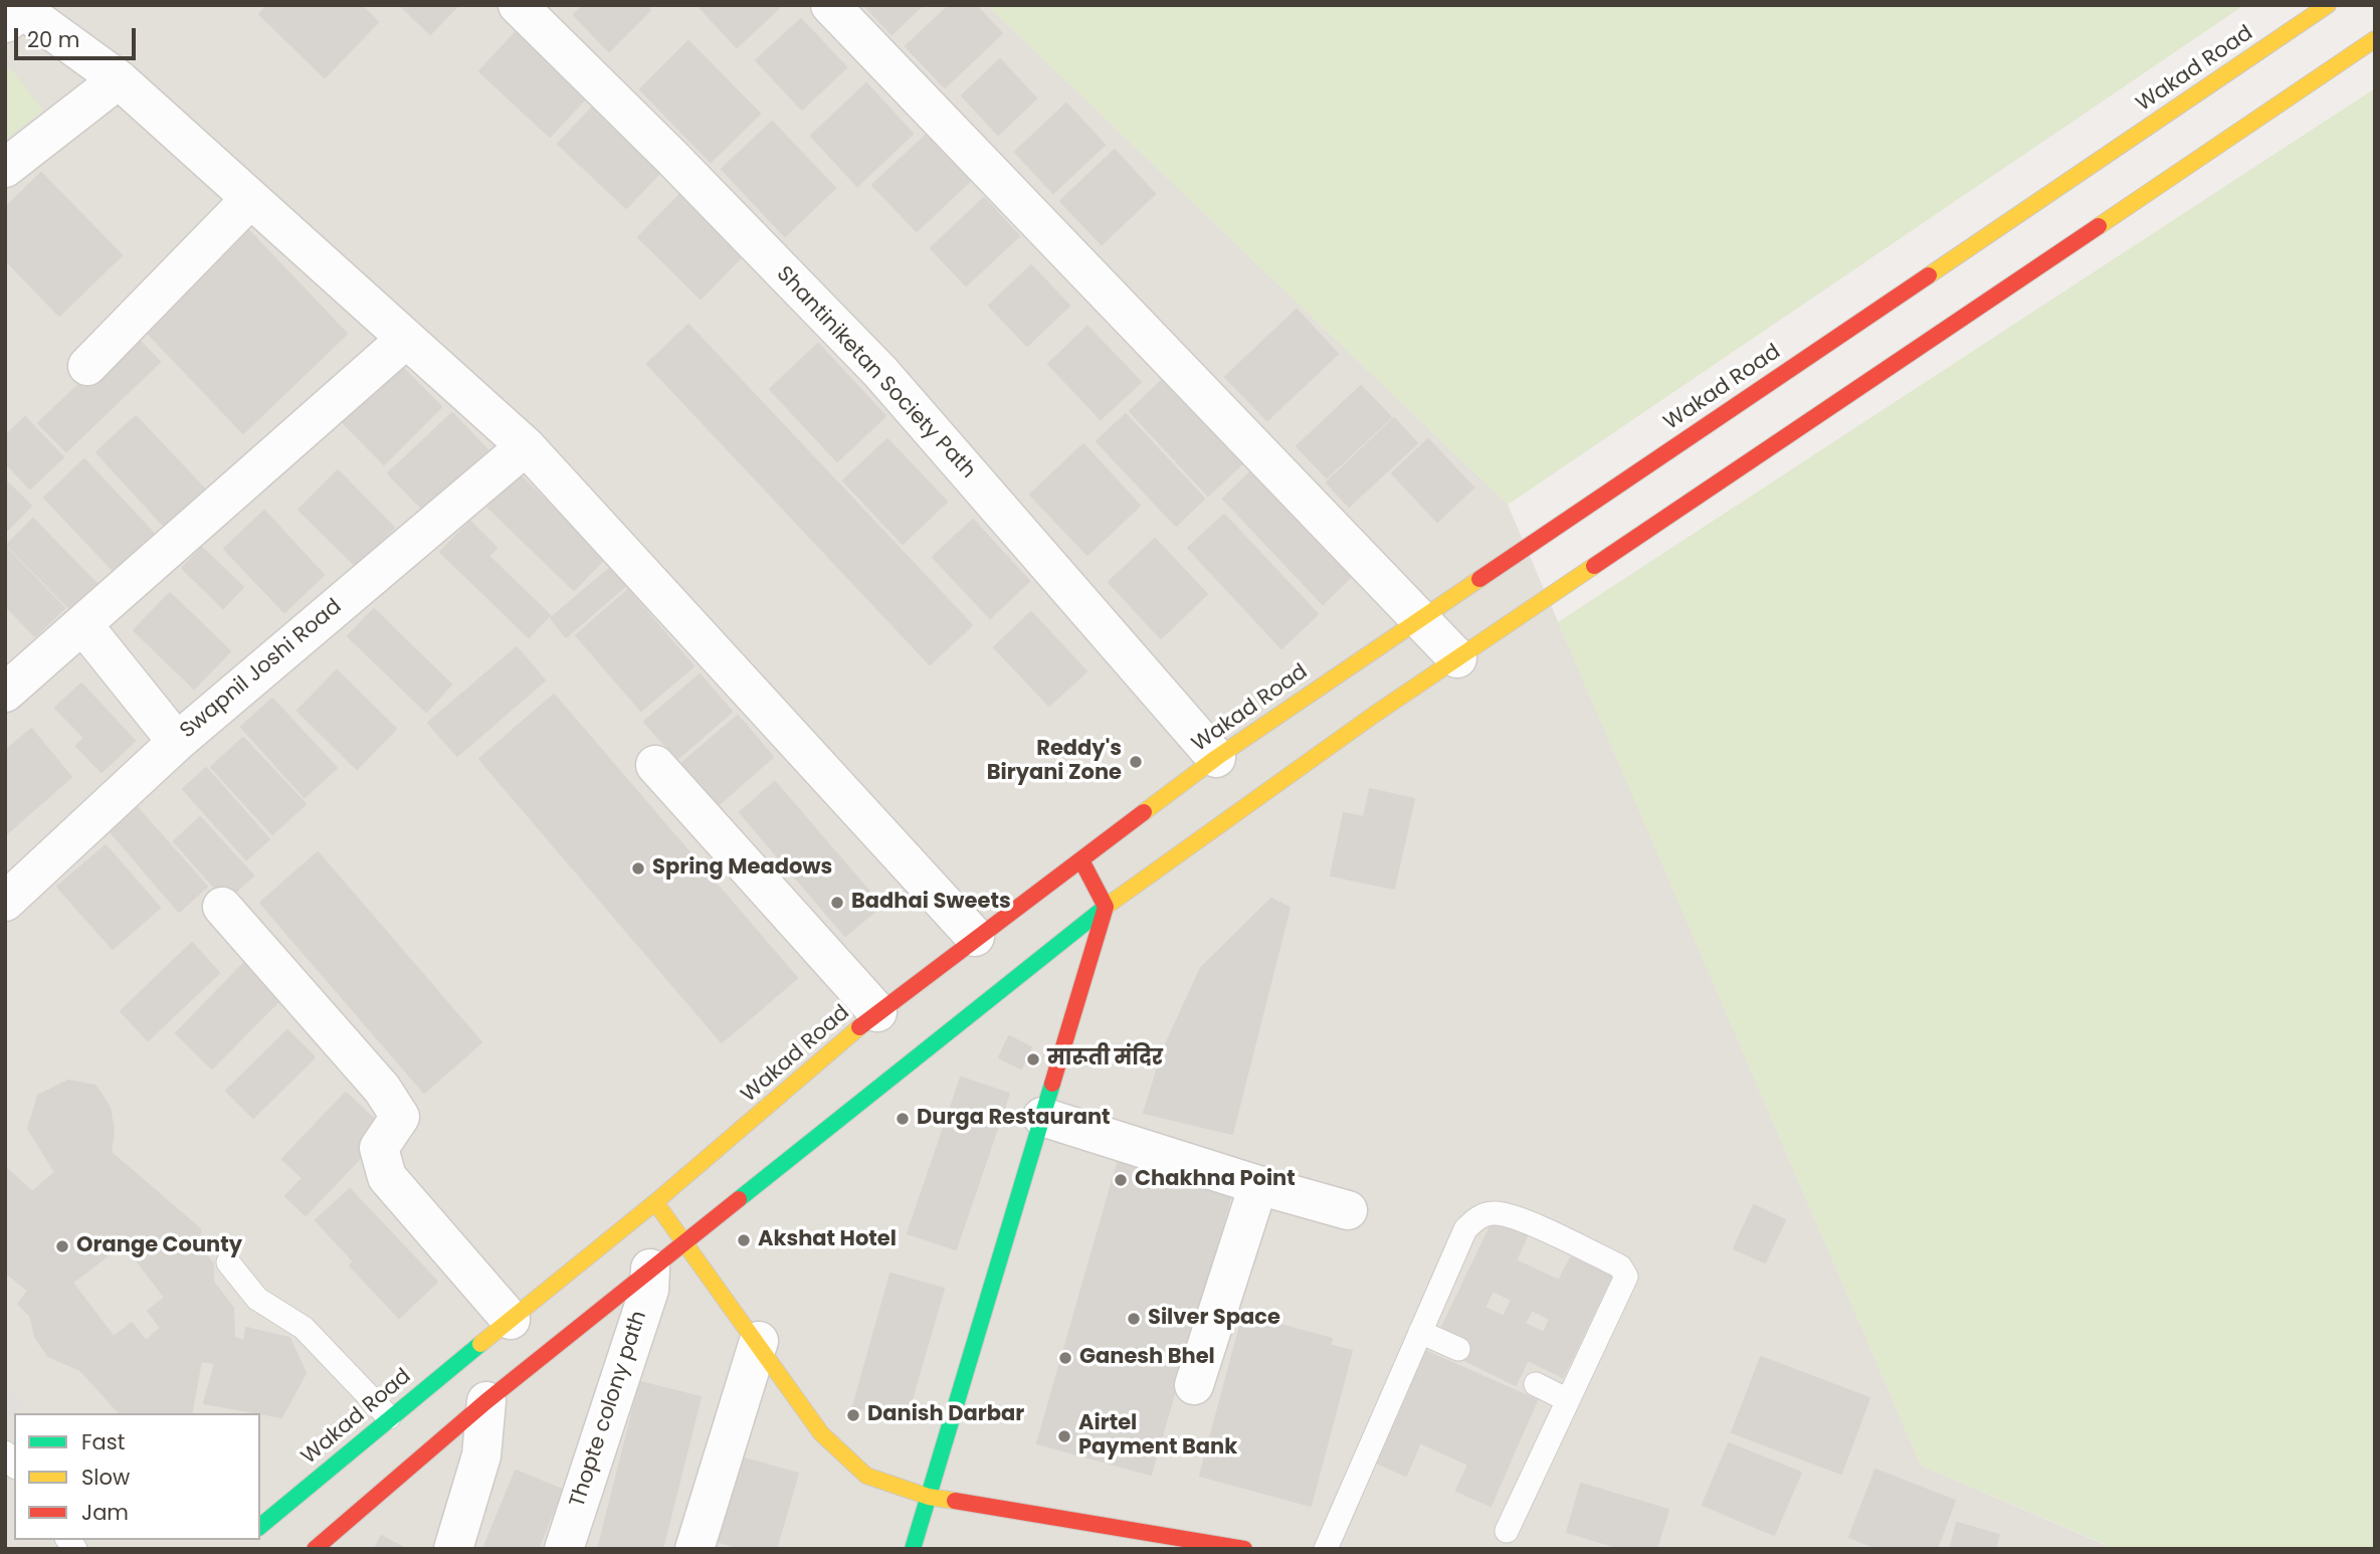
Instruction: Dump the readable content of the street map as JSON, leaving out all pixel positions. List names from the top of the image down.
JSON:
{
  "streets": {
    "main road": ["Wakad Road"],
    "street": ["Shantiniketan Society Path", "Swapnil Joshi Road", "Thopte colony path"]
  },
  "crossings": [
    ["Wakad Road", "Shantiniketan Society Path"]
  ],
  "places": [
    "Reddy's Biryani Zone",
    "Spring Meadows",
    "Badhai Sweets",
    "मारूती मंदिर",
    "Durga Restaurant",
    "Chakhna Point",
    "Akshat Hotel",
    "Orange County",
    "Silver Space",
    "Ganesh Bhel",
    "Danish Darbar",
    "Airtel Payment Bank"
  ],
  "legend": ["Fast", "Slow", "Jam"],
  "scale_bar": "20 m"
}
